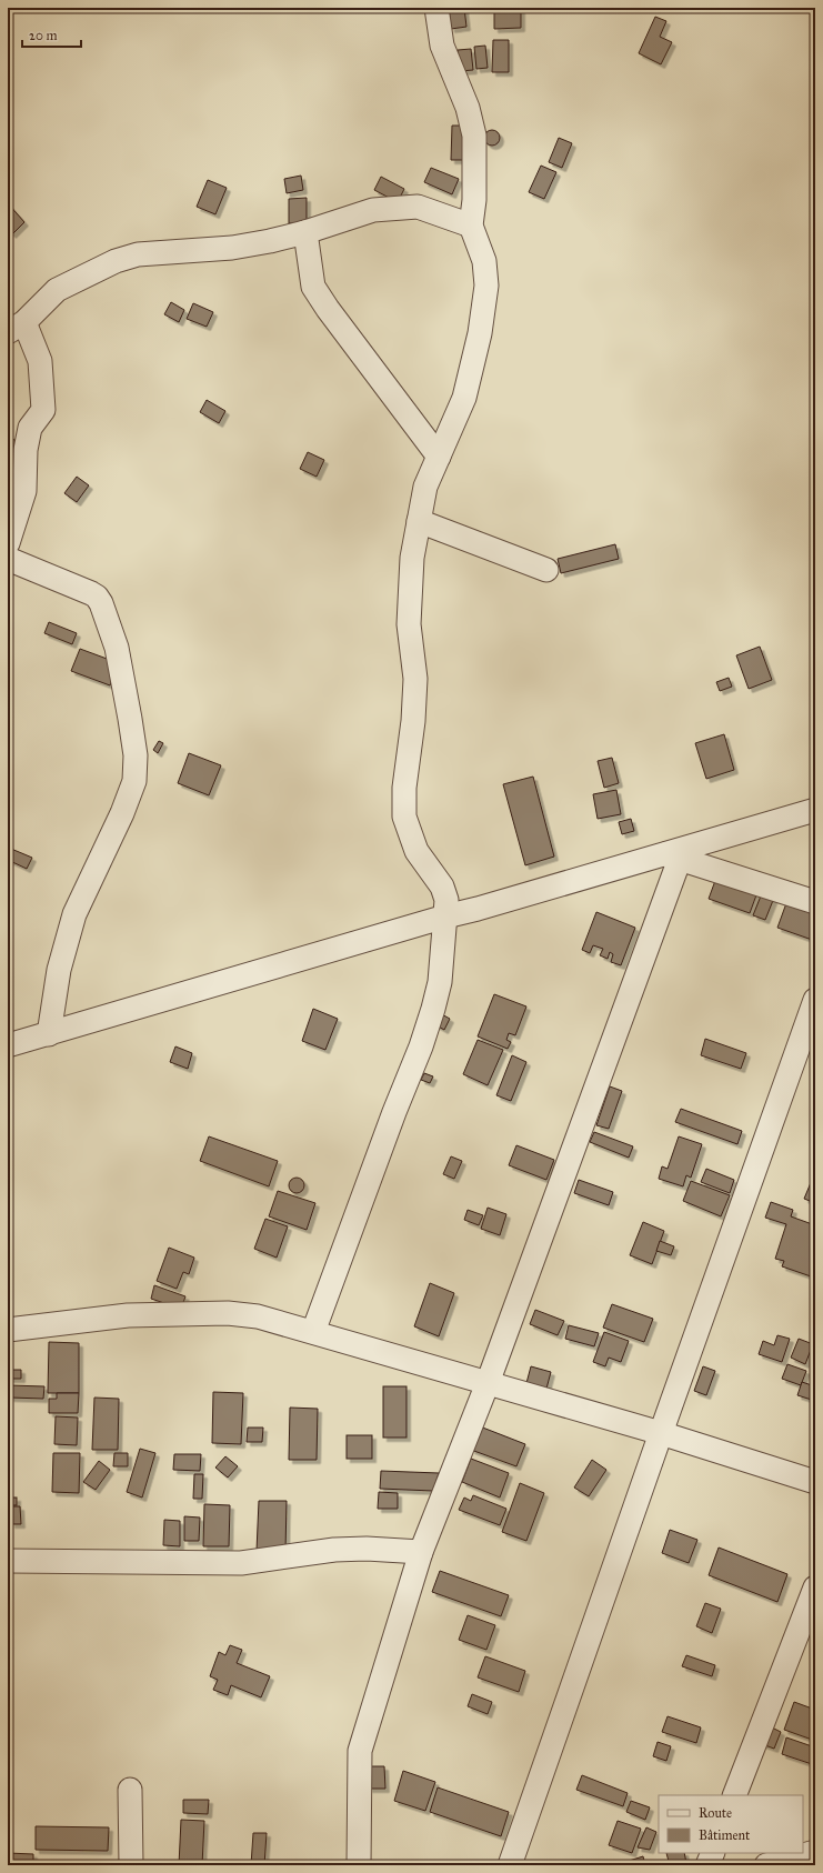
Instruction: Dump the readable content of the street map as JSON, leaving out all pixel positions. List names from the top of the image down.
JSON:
{
  "legend": ["Route", "Bâtiment"],
  "scale_bar": "20 m"
}
